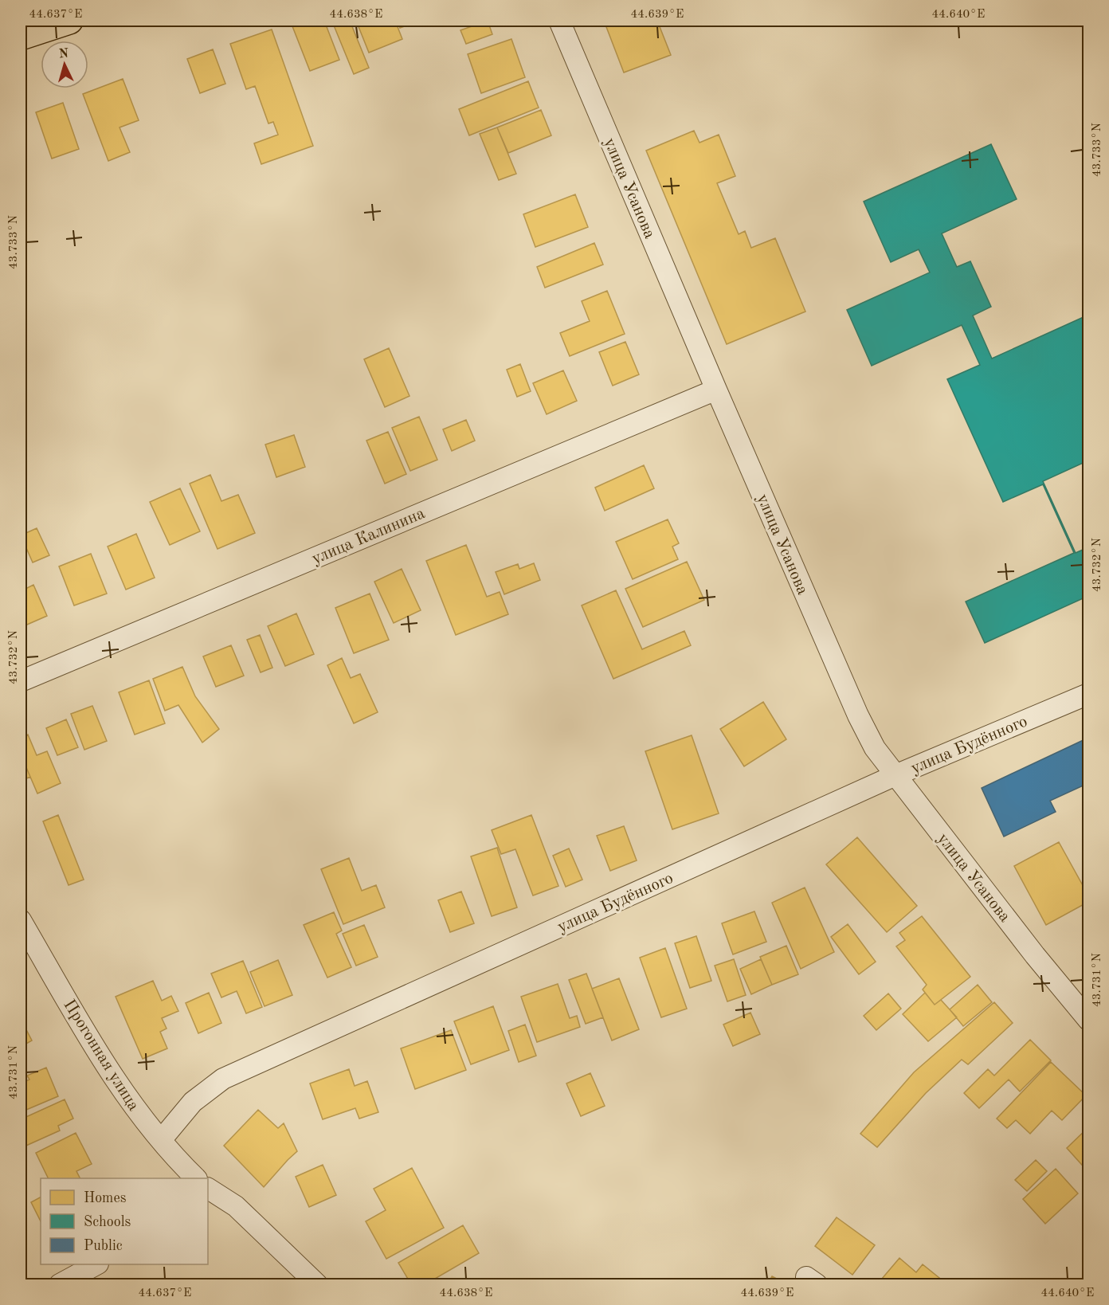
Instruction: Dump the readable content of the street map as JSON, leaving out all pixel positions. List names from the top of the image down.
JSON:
{
  "streets": {
    "street": [
      "улица Усанова",
      "улица Калинина",
      "улица Будённого",
      "Прогонная улица"
    ]
  },
  "crossings": [
    ["улица Усанова", "улица Калинина"],
    ["улица Усанова", "улица Будённого"],
    ["улица Будённого", "Прогонная улица"]
  ],
  "legend": ["Homes", "Schools", "Public"],
  "north": "top",
  "coordinates": [
    "44.637°E",
    "44.638°E",
    "44.639°E",
    "44.640°E",
    "43.733°N",
    "43.732°N",
    "43.731°N"
  ]
}
